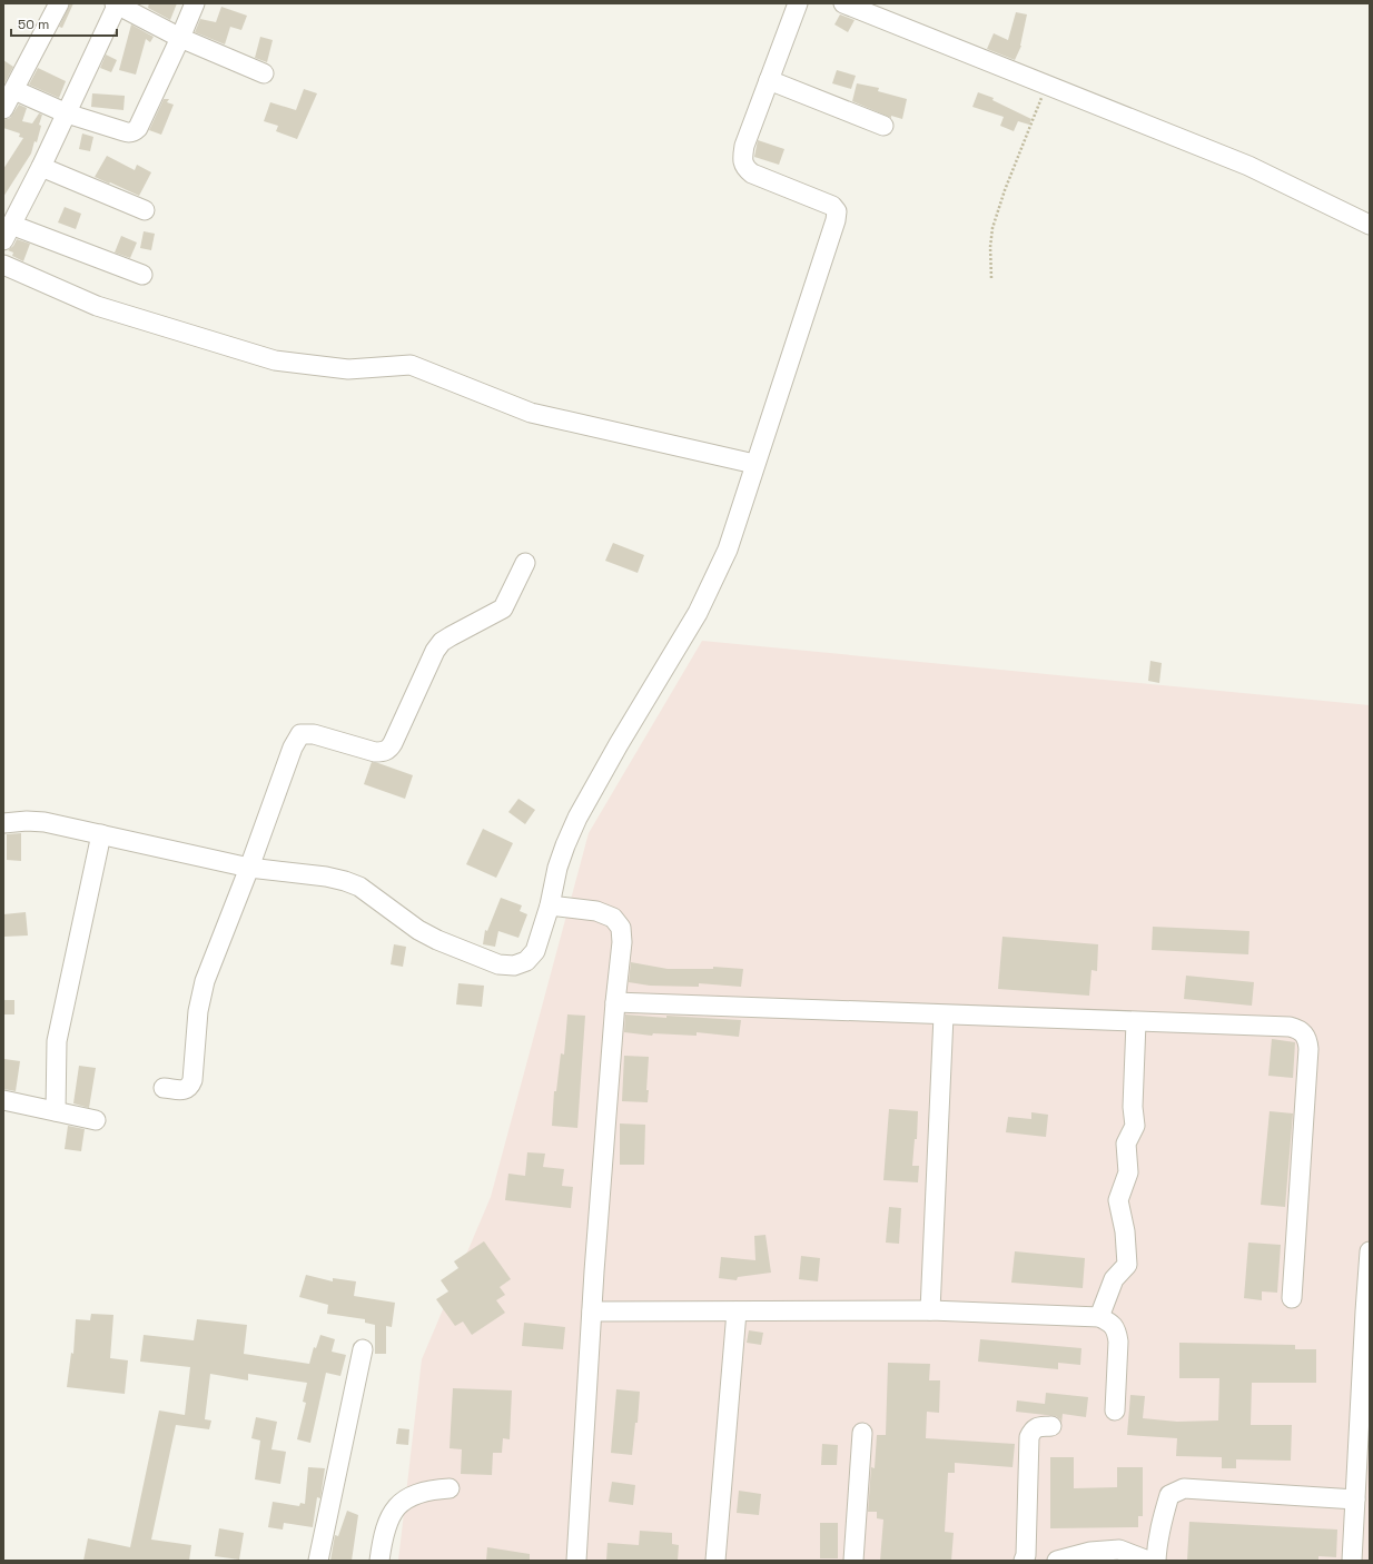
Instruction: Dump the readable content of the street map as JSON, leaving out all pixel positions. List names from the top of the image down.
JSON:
{
  "scale_bar": "50 m"
}
